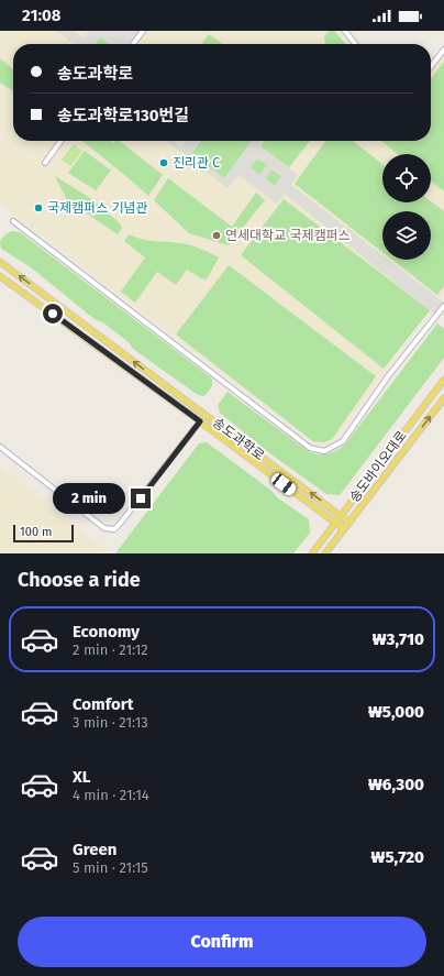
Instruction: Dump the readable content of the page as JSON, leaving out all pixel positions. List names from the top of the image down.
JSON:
{
  "streets": {
    "main road": ["송도과학로", "송도바이오대로"]
  },
  "crossings": [
    ["송도과학로", "송도바이오대로"]
  ],
  "places": ["진리관 C", "국제캠퍼스 기념관", "연세대학교 국제캠퍼스"],
  "scale_bar": "100 m",
  "page": {
    "status": "21:08",
    "banner": ["송도과학로", "송도과학로130번길"],
    "bubble": "2 min",
    "scale": "100 m",
    "heading": "Choose a ride",
    "list": [
      {
        "name": "Economy",
        "note": "2 min · 21:12",
        "value": "₩3,710"
      },
      {
        "name": "Comfort",
        "note": "3 min · 21:13",
        "value": "₩5,000"
      },
      {
        "name": "XL",
        "note": "4 min · 21:14",
        "value": "₩6,300"
      },
      {
        "name": "Green",
        "note": "5 min · 21:15",
        "value": "₩5,720"
      }
    ],
    "buttons": "Confirm"
  }
}
